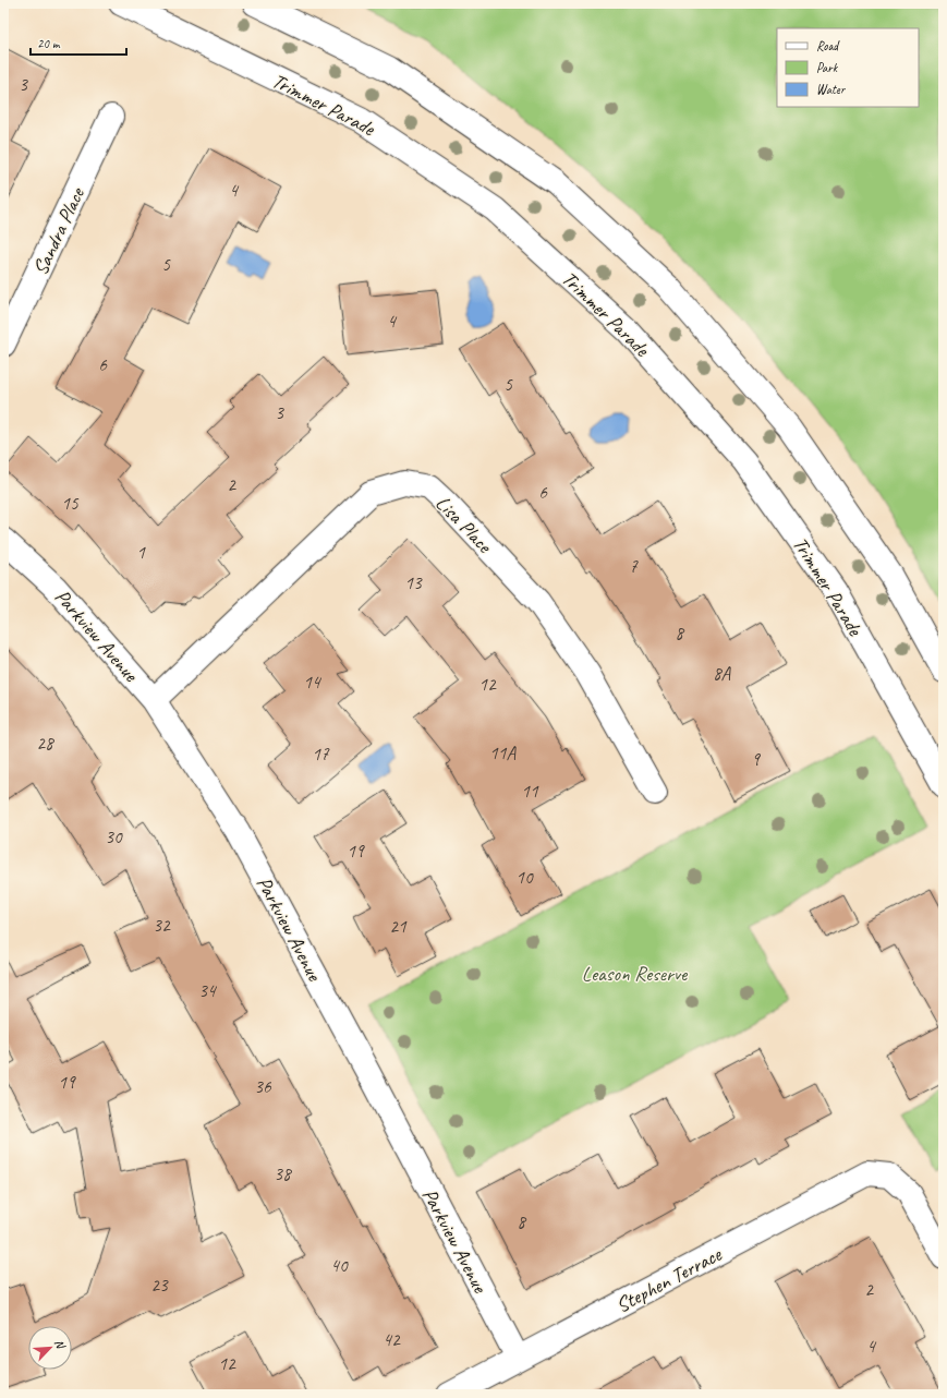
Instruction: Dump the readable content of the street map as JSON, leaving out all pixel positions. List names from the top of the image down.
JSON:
{
  "streets": {
    "street": [
      "Trimmer Parade",
      "Sandra Place",
      "Lisa Place",
      "Parkview Avenue",
      "Stephen Terrace"
    ]
  },
  "crossings": [
    ["Lisa Place", "Parkview Avenue"],
    ["Parkview Avenue", "Stephen Terrace"]
  ],
  "parks": ["Leason Reserve"],
  "house_numbers": [
    "3",
    "4",
    "5",
    "4",
    "6",
    "5",
    "3",
    "2",
    "6",
    "15",
    "1",
    "7",
    "13",
    "8",
    "8A",
    "14",
    "12",
    "28",
    "11A",
    "17",
    "9",
    "11",
    "30",
    "19",
    "10",
    "32",
    "21",
    "34",
    "19",
    "36",
    "38",
    "8",
    "40",
    "23",
    "2",
    "42",
    "4",
    "12"
  ],
  "legend": ["Road", "Park", "Water"],
  "scale_bar": "20 m",
  "north": "top right"
}
